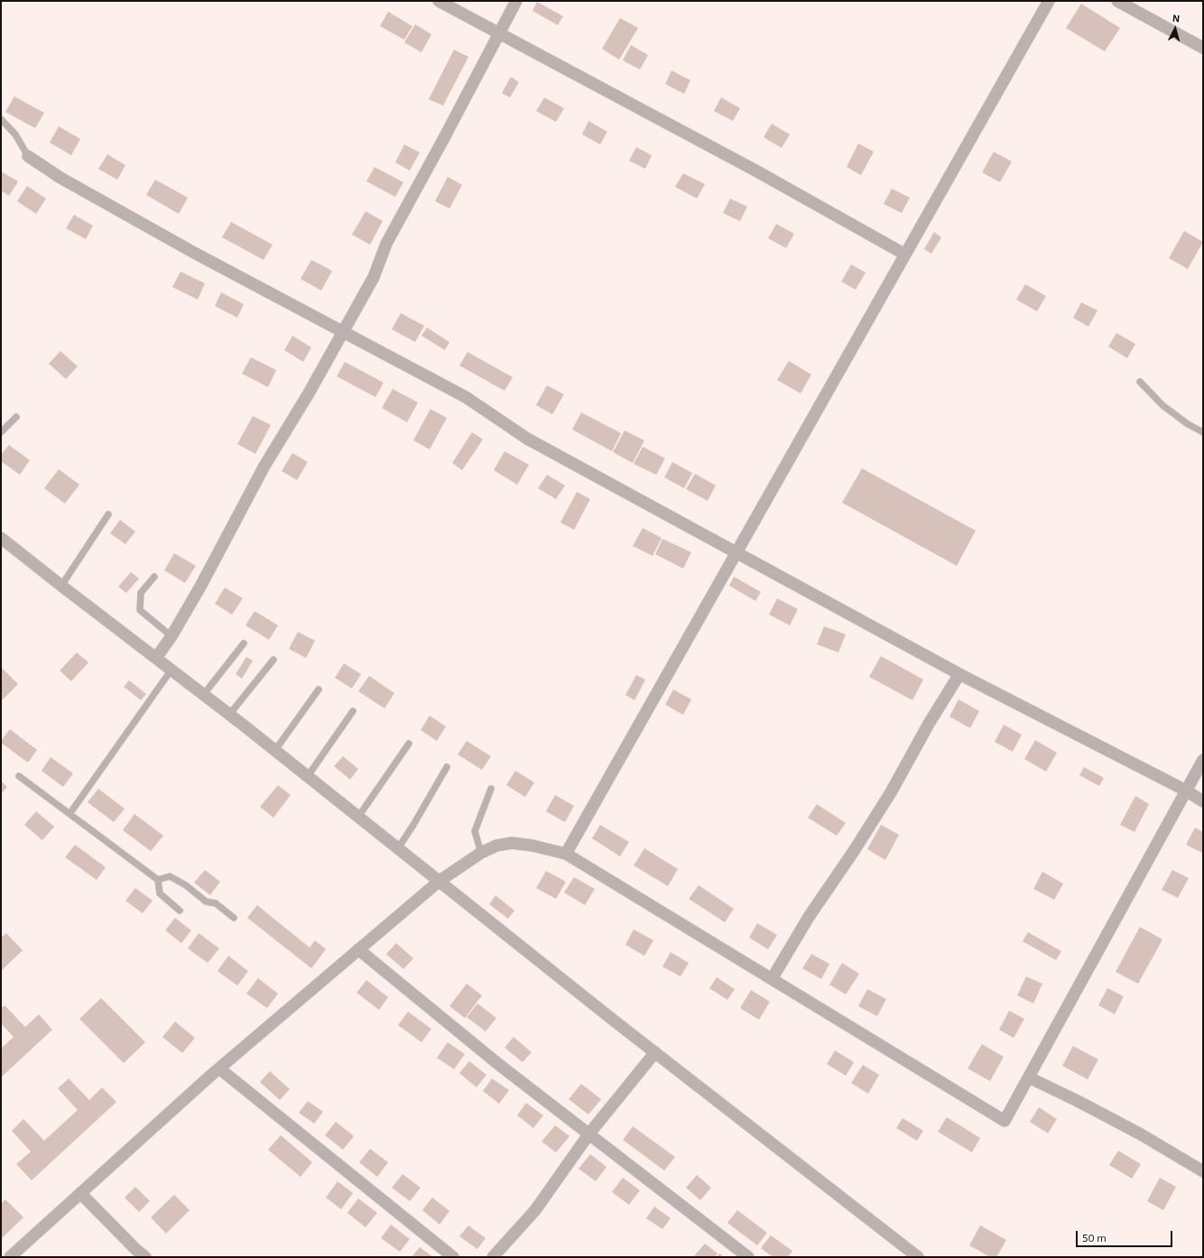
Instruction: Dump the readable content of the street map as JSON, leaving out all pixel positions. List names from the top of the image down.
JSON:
{
  "scale_bar": "50 m",
  "north": "top"
}
